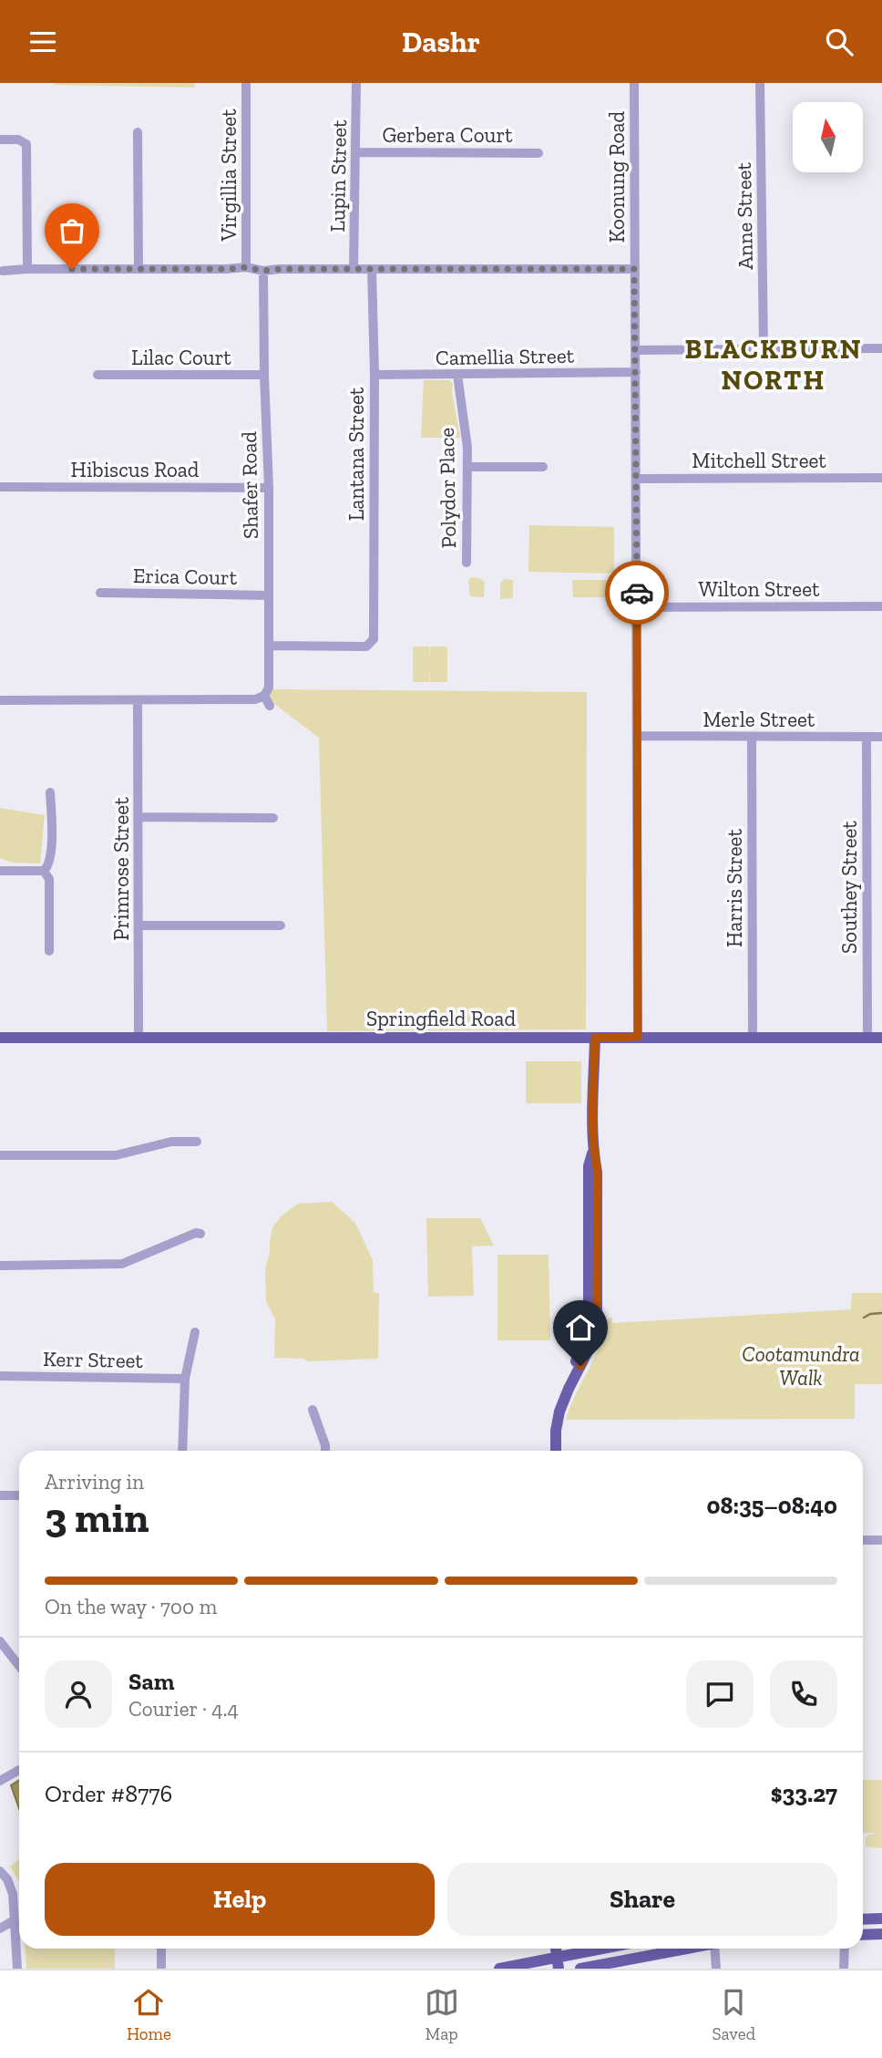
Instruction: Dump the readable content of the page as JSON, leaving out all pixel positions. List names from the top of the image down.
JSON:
{
  "streets": {
    "main road": ["Springfield Road"],
    "street": [
      "Gerbera Court",
      "Virgillia Street",
      "Lupin Street",
      "Koonung Road",
      "Anne Street",
      "Camellia Street",
      "Lilac Court",
      "Lantana Street",
      "Mitchell Street",
      "Hibiscus Road",
      "Shafer Road",
      "Polydor Place",
      "Erica Court",
      "Wilton Street",
      "Merle Street",
      "Primrose Street",
      "Southey Street",
      "Harris Street",
      "Kerr Street"
    ]
  },
  "crossings": [
    ["Gerbera Court", "Lupin Street"],
    ["Koonung Road", "Camellia Street"],
    ["Koonung Road", "Mitchell Street"],
    ["Koonung Road", "Wilton Street"],
    ["Koonung Road", "Merle Street"],
    ["Koonung Road", "Springfield Road"],
    ["Camellia Street", "Lantana Street"],
    ["Camellia Street", "Polydor Place"],
    ["Lilac Court", "Shafer Road"],
    ["Lantana Street", "Shafer Road"],
    ["Hibiscus Road", "Shafer Road"],
    ["Shafer Road", "Erica Court"],
    ["Merle Street", "Southey Street"],
    ["Merle Street", "Harris Street"],
    ["Primrose Street", "Springfield Road"],
    ["Southey Street", "Springfield Road"],
    ["Harris Street", "Springfield Road"]
  ],
  "districts": ["BLACKBURN NORTH"],
  "parks": ["Cootamundra Walk"],
  "north": "top",
  "page": {
    "header": "Dashr",
    "heading": ["3 min", "Arriving in", "08:35–08:40"],
    "panel": [
      "Sam",
      "Courier · 4.4",
      "Order #8776",
      "$33.27"
    ],
    "bar": "On the way · 700 m",
    "buttons": ["Help", "Share"],
    "tabs": ["Home", "Map", "Saved"]
  }
}
